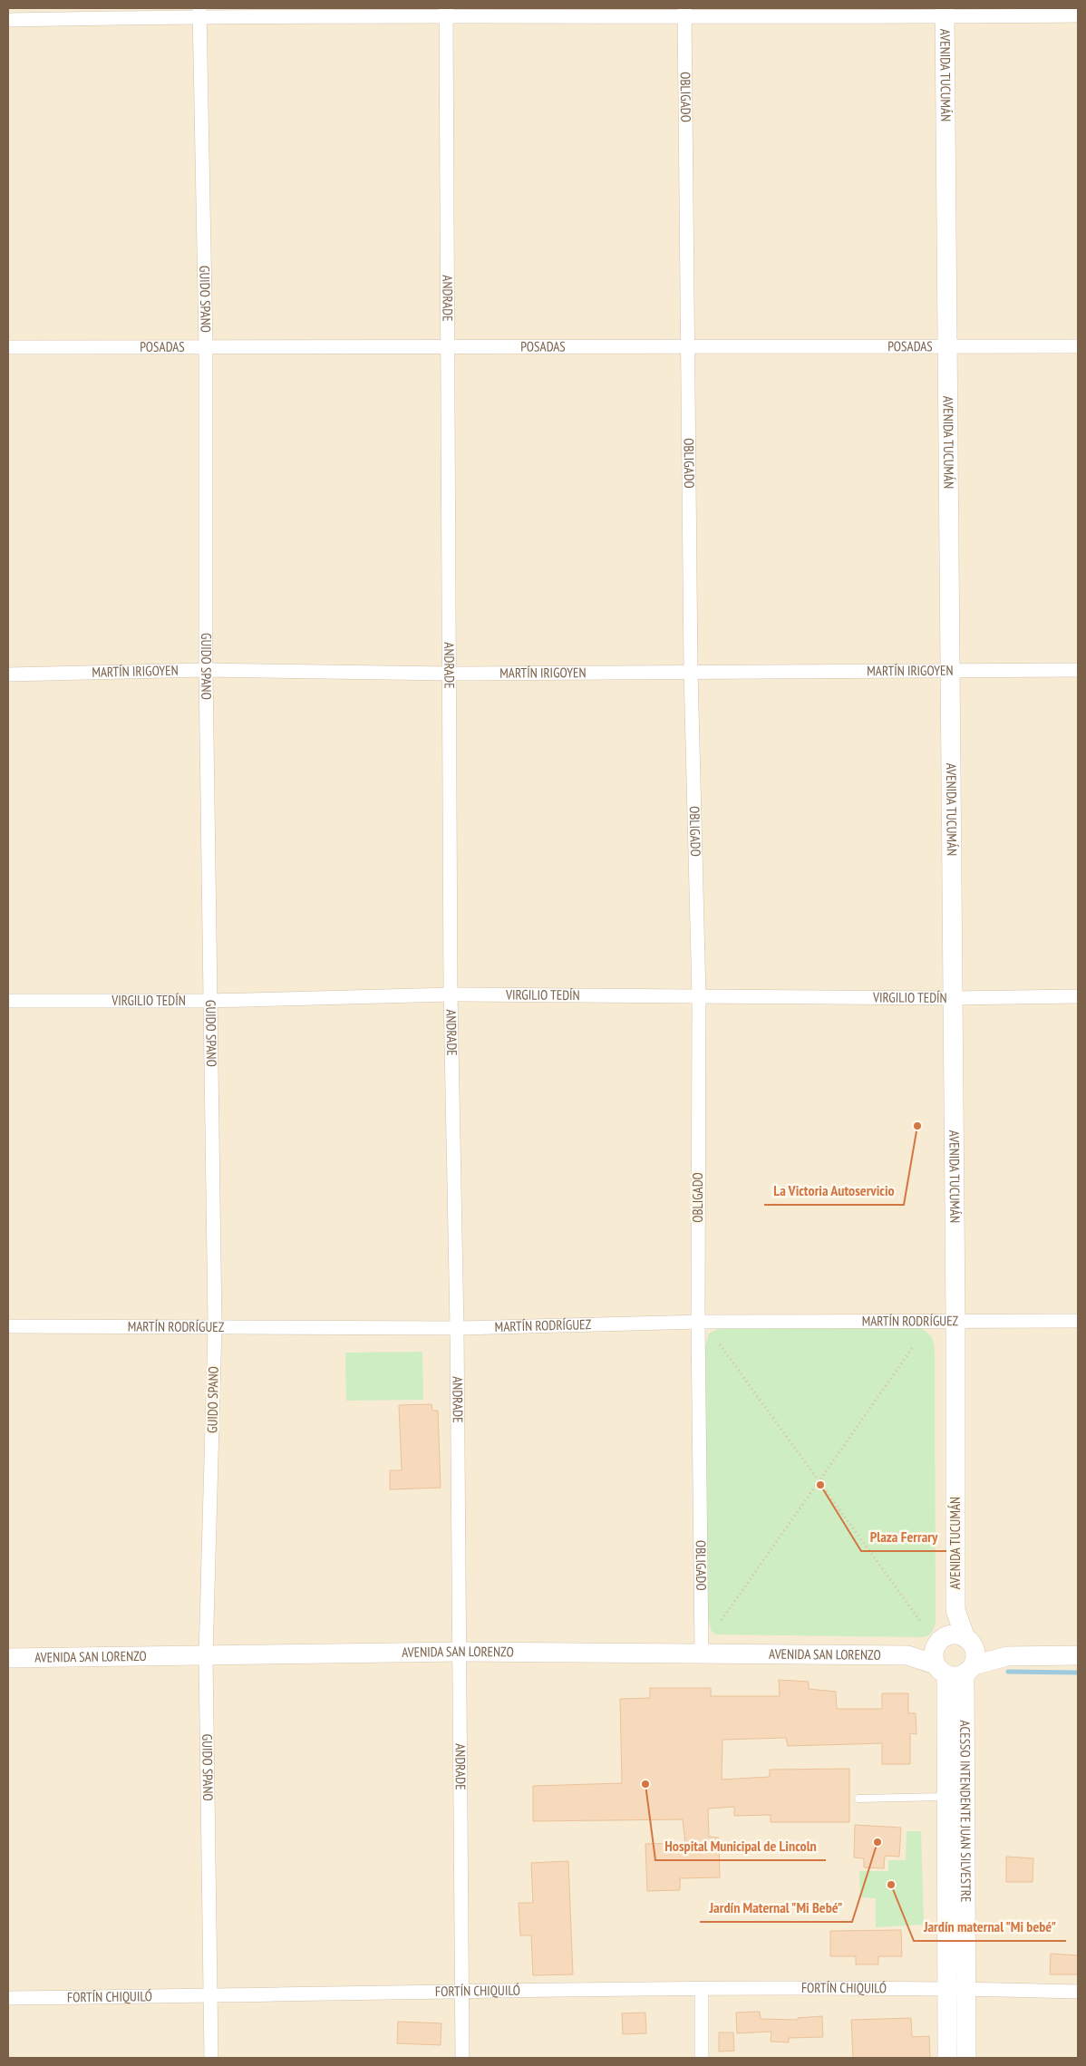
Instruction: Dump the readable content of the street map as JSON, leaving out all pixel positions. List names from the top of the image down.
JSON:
{
  "streets": {
    "main road": ["AVENIDA TUCUMÁN", "AVENIDA SAN LORENZO", "ACESSO INTENDENTE JUAN SILVESTRE"],
    "street": [
      "OBLIGADO",
      "GUIDO SPANO",
      "ANDRADE",
      "POSADAS",
      "MARTÍN IRIGOYEN",
      "VIRGILIO TEDÍN",
      "MARTÍN RODRÍGUEZ",
      "FORTÍN CHIQUILÓ"
    ]
  },
  "crossings": [
    ["AVENIDA TUCUMÁN", "POSADAS"],
    ["AVENIDA TUCUMÁN", "MARTÍN IRIGOYEN"],
    ["AVENIDA TUCUMÁN", "VIRGILIO TEDÍN"],
    ["AVENIDA TUCUMÁN", "MARTÍN RODRÍGUEZ"],
    ["AVENIDA TUCUMÁN", "AVENIDA SAN LORENZO"],
    ["AVENIDA TUCUMÁN", "ACESSO INTENDENTE JUAN SILVESTRE"],
    ["OBLIGADO", "POSADAS"],
    ["OBLIGADO", "MARTÍN IRIGOYEN"],
    ["OBLIGADO", "VIRGILIO TEDÍN"],
    ["OBLIGADO", "MARTÍN RODRÍGUEZ"],
    ["OBLIGADO", "AVENIDA SAN LORENZO"],
    ["GUIDO SPANO", "POSADAS"],
    ["GUIDO SPANO", "MARTÍN IRIGOYEN"],
    ["GUIDO SPANO", "VIRGILIO TEDÍN"],
    ["GUIDO SPANO", "MARTÍN RODRÍGUEZ"],
    ["GUIDO SPANO", "AVENIDA SAN LORENZO"],
    ["GUIDO SPANO", "FORTÍN CHIQUILÓ"],
    ["ANDRADE", "POSADAS"],
    ["ANDRADE", "MARTÍN IRIGOYEN"],
    ["ANDRADE", "VIRGILIO TEDÍN"],
    ["ANDRADE", "MARTÍN RODRÍGUEZ"],
    ["ANDRADE", "AVENIDA SAN LORENZO"],
    ["ANDRADE", "FORTÍN CHIQUILÓ"],
    ["AVENIDA SAN LORENZO", "ACESSO INTENDENTE JUAN SILVESTRE"],
    ["ACESSO INTENDENTE JUAN SILVESTRE", "FORTÍN CHIQUILÓ"]
  ],
  "places": [
    "La Victoria Autoservicio",
    "Plaza Ferrary",
    "Hospital Municipal de Lincoln",
    "Jardín Maternal \"Mi Bebé\"",
    "Jardín maternal \"Mi bebé\""
  ]
}
